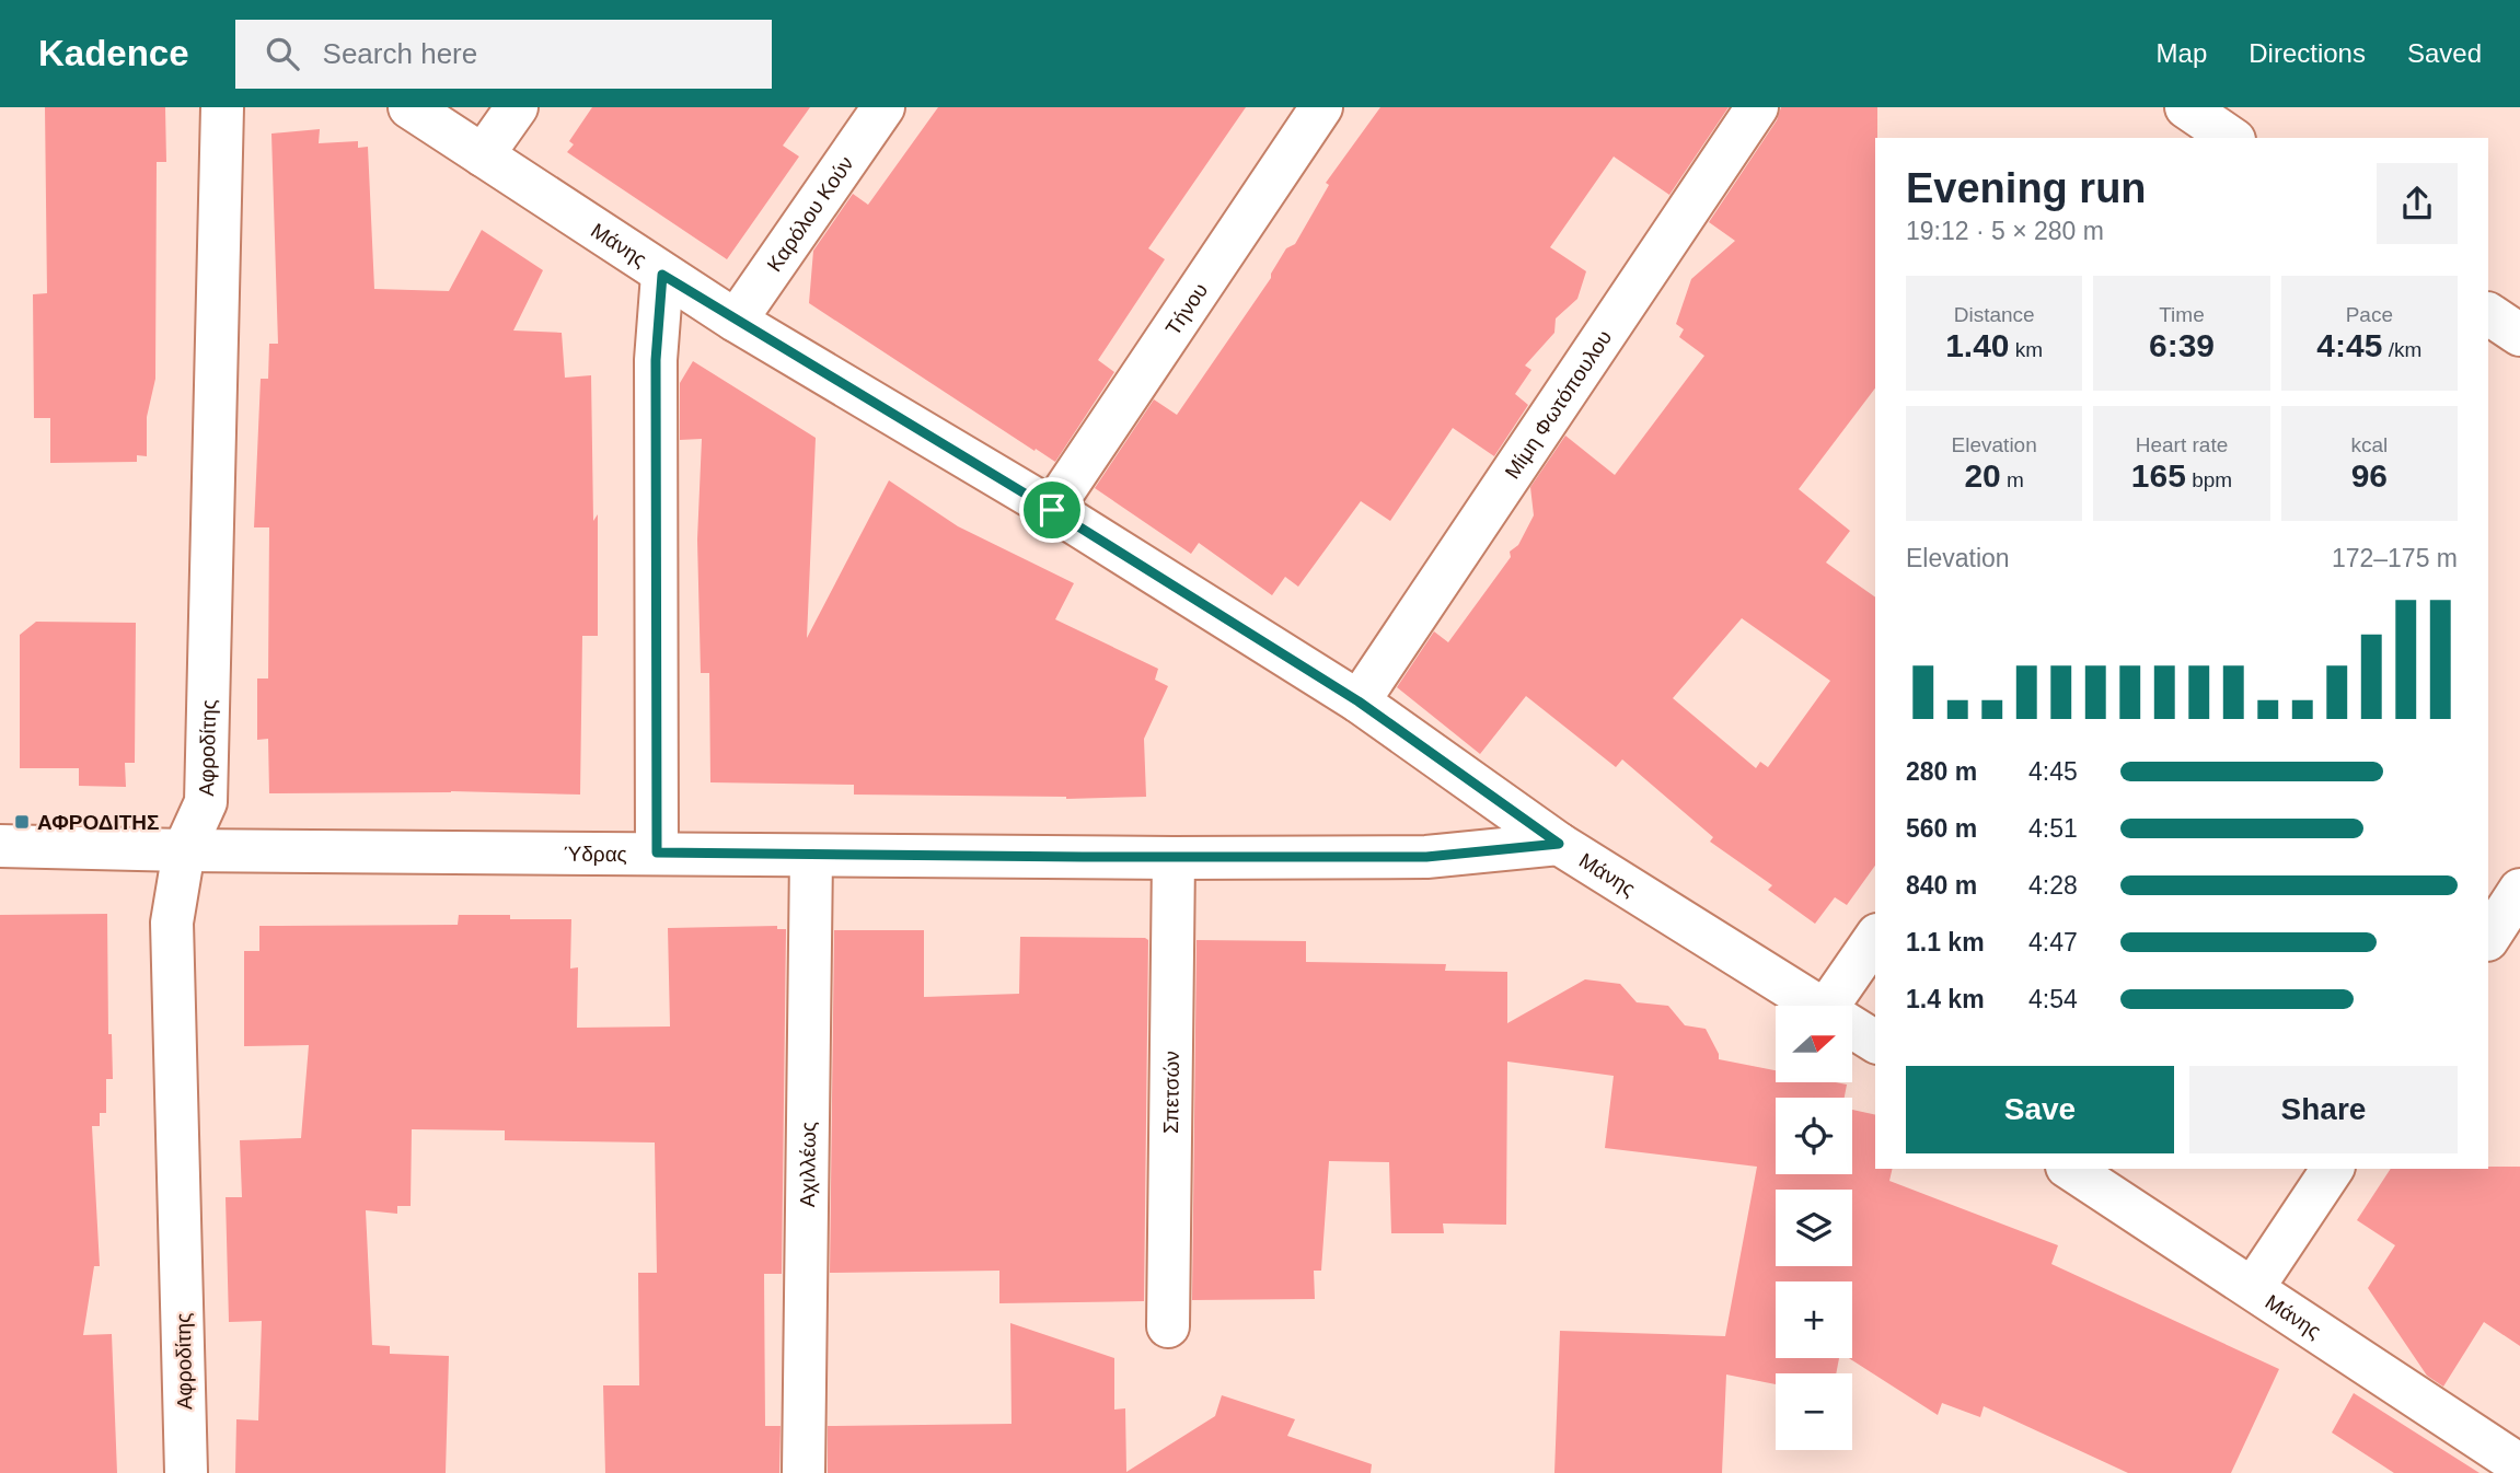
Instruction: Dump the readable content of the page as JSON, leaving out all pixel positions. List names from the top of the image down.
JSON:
{
  "streets": {
    "street": [
      "Καρόλου Κούν",
      "Μάνης",
      "Τήνου",
      "Μίμη Φωτόπουλου",
      "Αφροδίτης",
      "Ύδρας",
      "Σπετσών",
      "Αχιλλέως"
    ]
  },
  "crossings": [
    ["Καρόλου Κούν", "Μάνης"],
    ["Μάνης", "Τήνου"],
    ["Μάνης", "Μίμη Φωτόπουλου"],
    ["Μάνης", "Ύδρας"],
    ["Αφροδίτης", "Ύδρας"],
    ["Ύδρας", "Σπετσών"],
    ["Ύδρας", "Αχιλλέως"]
  ],
  "places": {
    "transit": ["ΑΦΡΟΔΙΤΗΣ"]
  },
  "north": "right",
  "page": {
    "header": "Kadence",
    "search": "Search here",
    "nav": ["Map", "Directions", "Saved"],
    "heading": ["Evening run", "19:12 · 5 × 280 m"],
    "stats": [
      ["Distance", "1.40 km"],
      ["Time", "6:39"],
      ["Pace", "4:45 /km"],
      ["Elevation", "20 m"],
      ["Heart rate", "165 bpm"],
      ["kcal", "96"]
    ],
    "chart": ["Elevation", "172–175 m"],
    "list": [
      {
        "name": "280 m",
        "note": "4:45"
      },
      {
        "name": "560 m",
        "note": "4:51"
      },
      {
        "name": "840 m",
        "note": "4:28"
      },
      {
        "name": "1.1 km",
        "note": "4:47"
      },
      {
        "name": "1.4 km",
        "note": "4:54"
      }
    ],
    "map_buttons": ["+", "−"],
    "buttons": ["Save", "Share"]
  }
}
